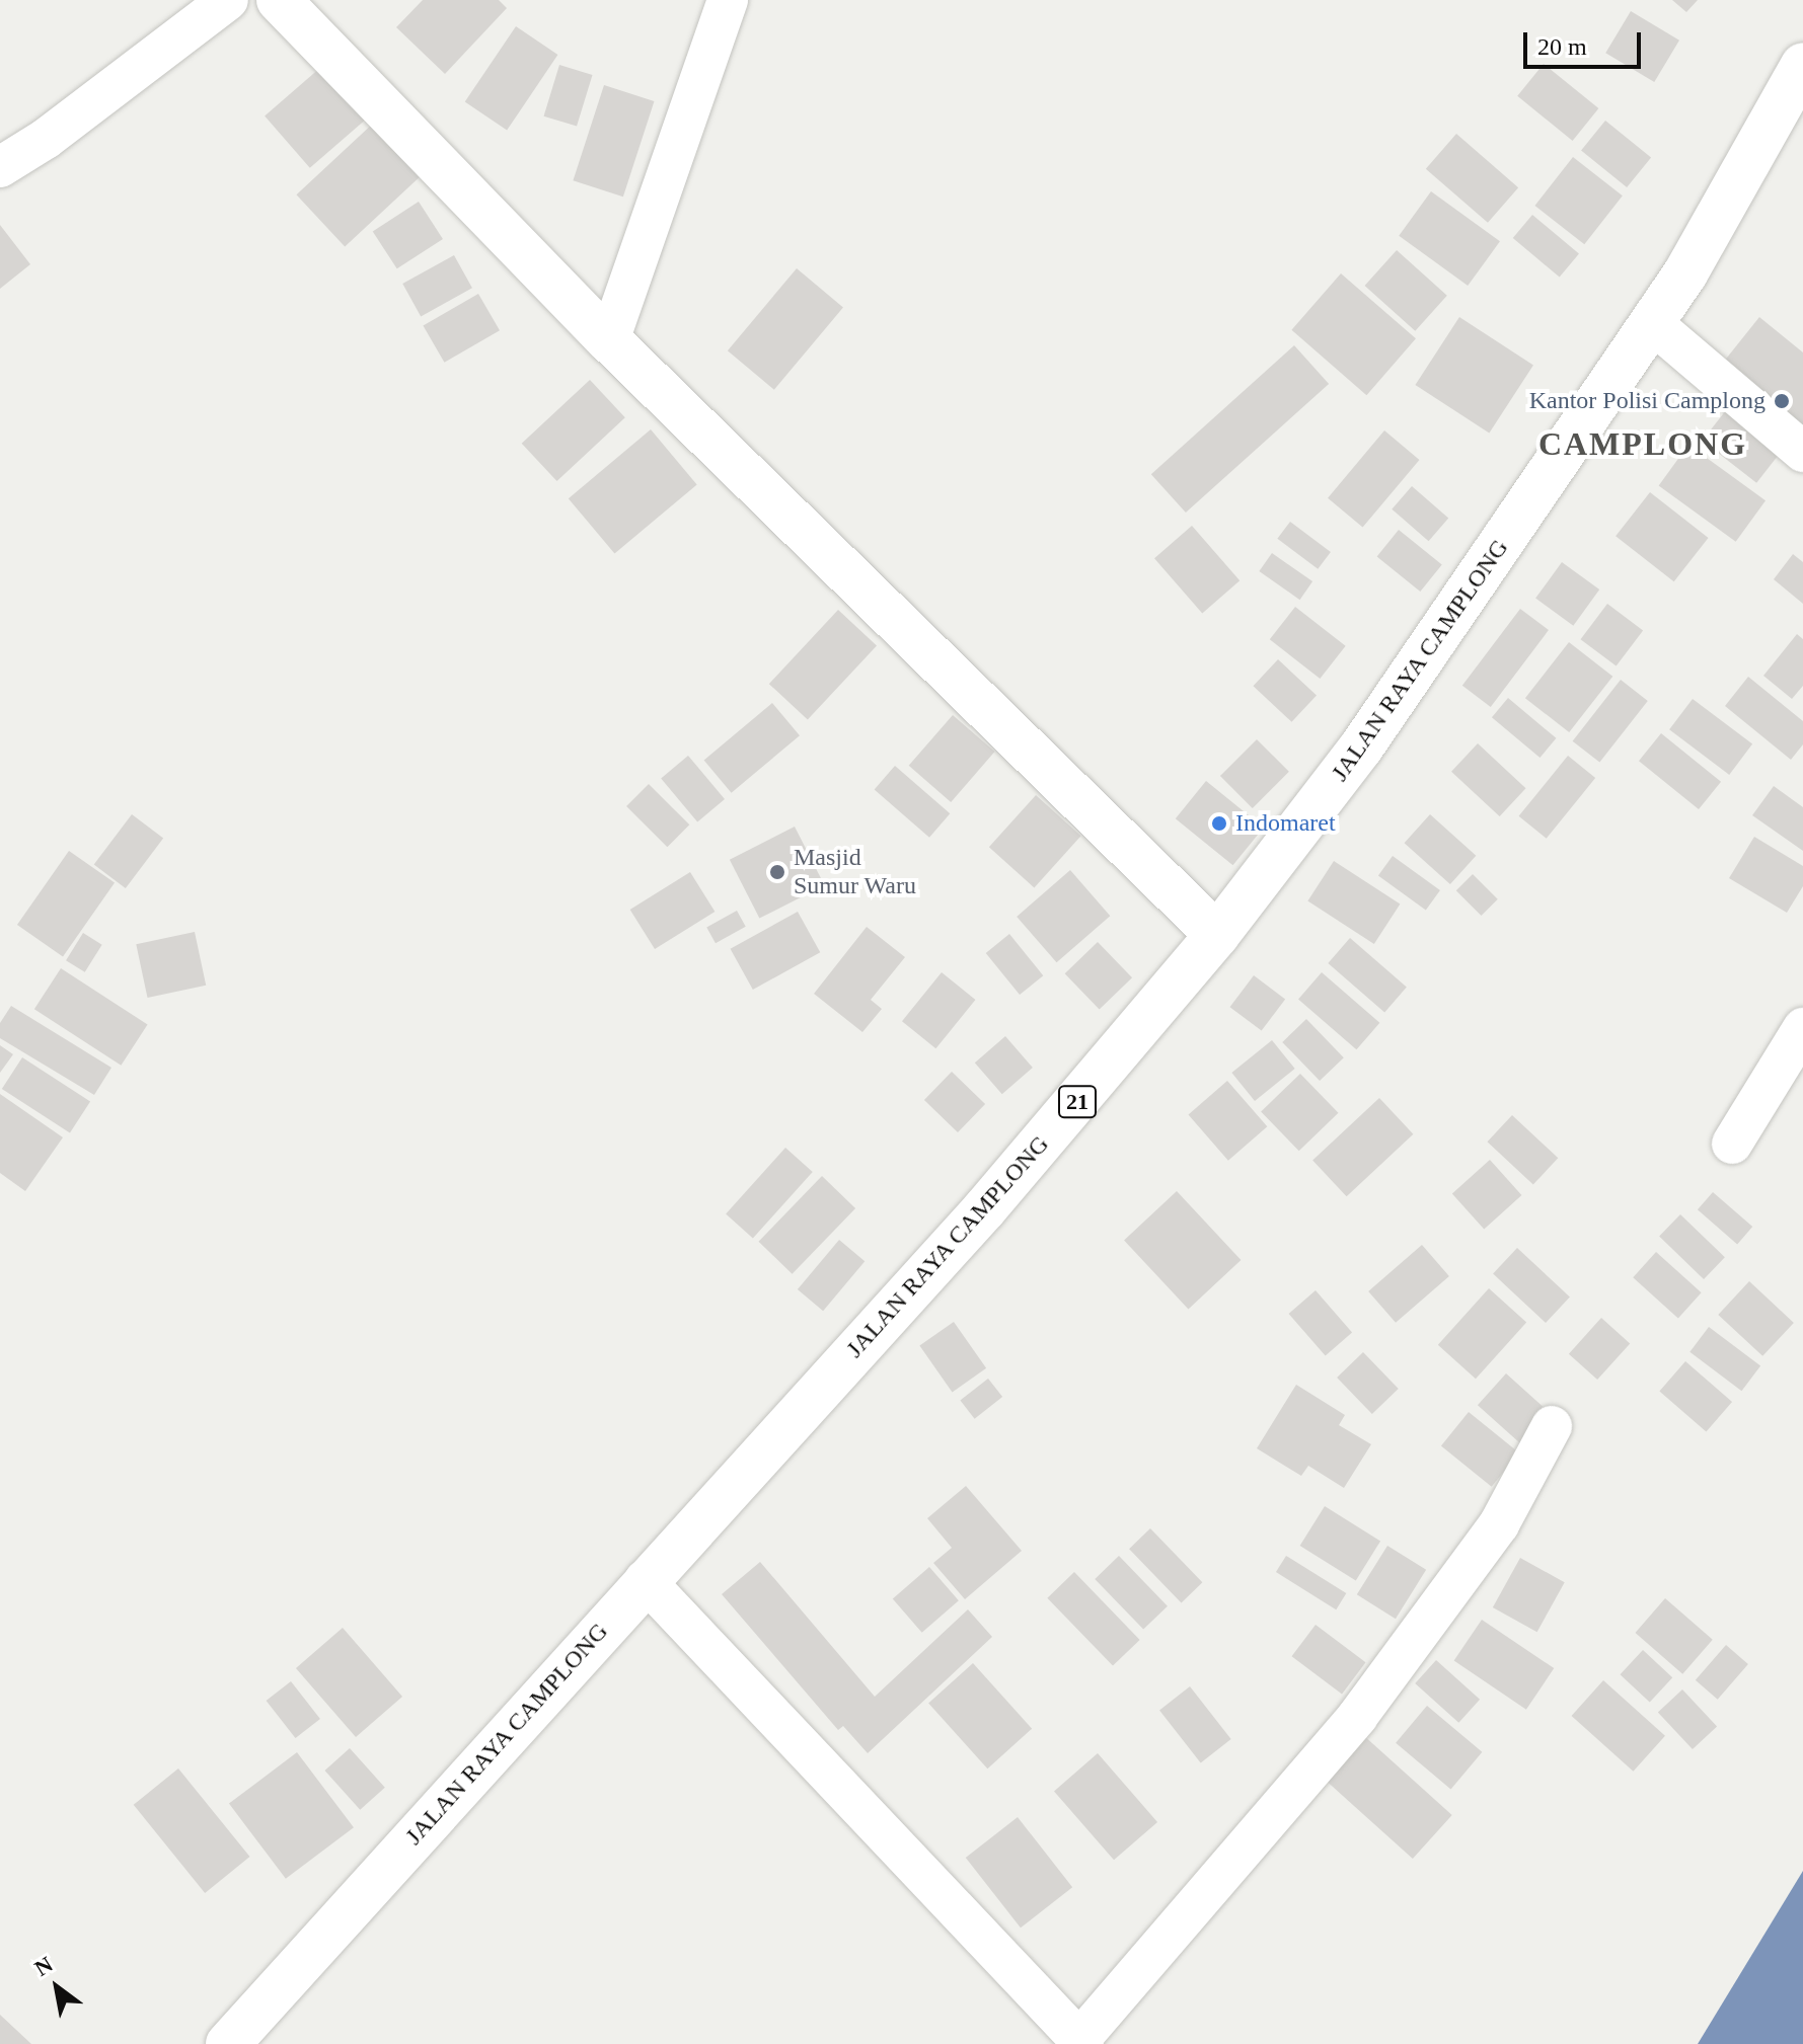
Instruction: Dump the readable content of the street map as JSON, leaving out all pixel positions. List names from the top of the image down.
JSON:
{
  "streets": {
    "main road": ["JALAN RAYA CAMPLONG", "21"]
  },
  "districts": ["CAMPLONG"],
  "places": ["Kantor Polisi Camplong", "Indomaret", "Masjid Sumur Waru"],
  "scale_bar": "20 m",
  "north": "top left"
}
